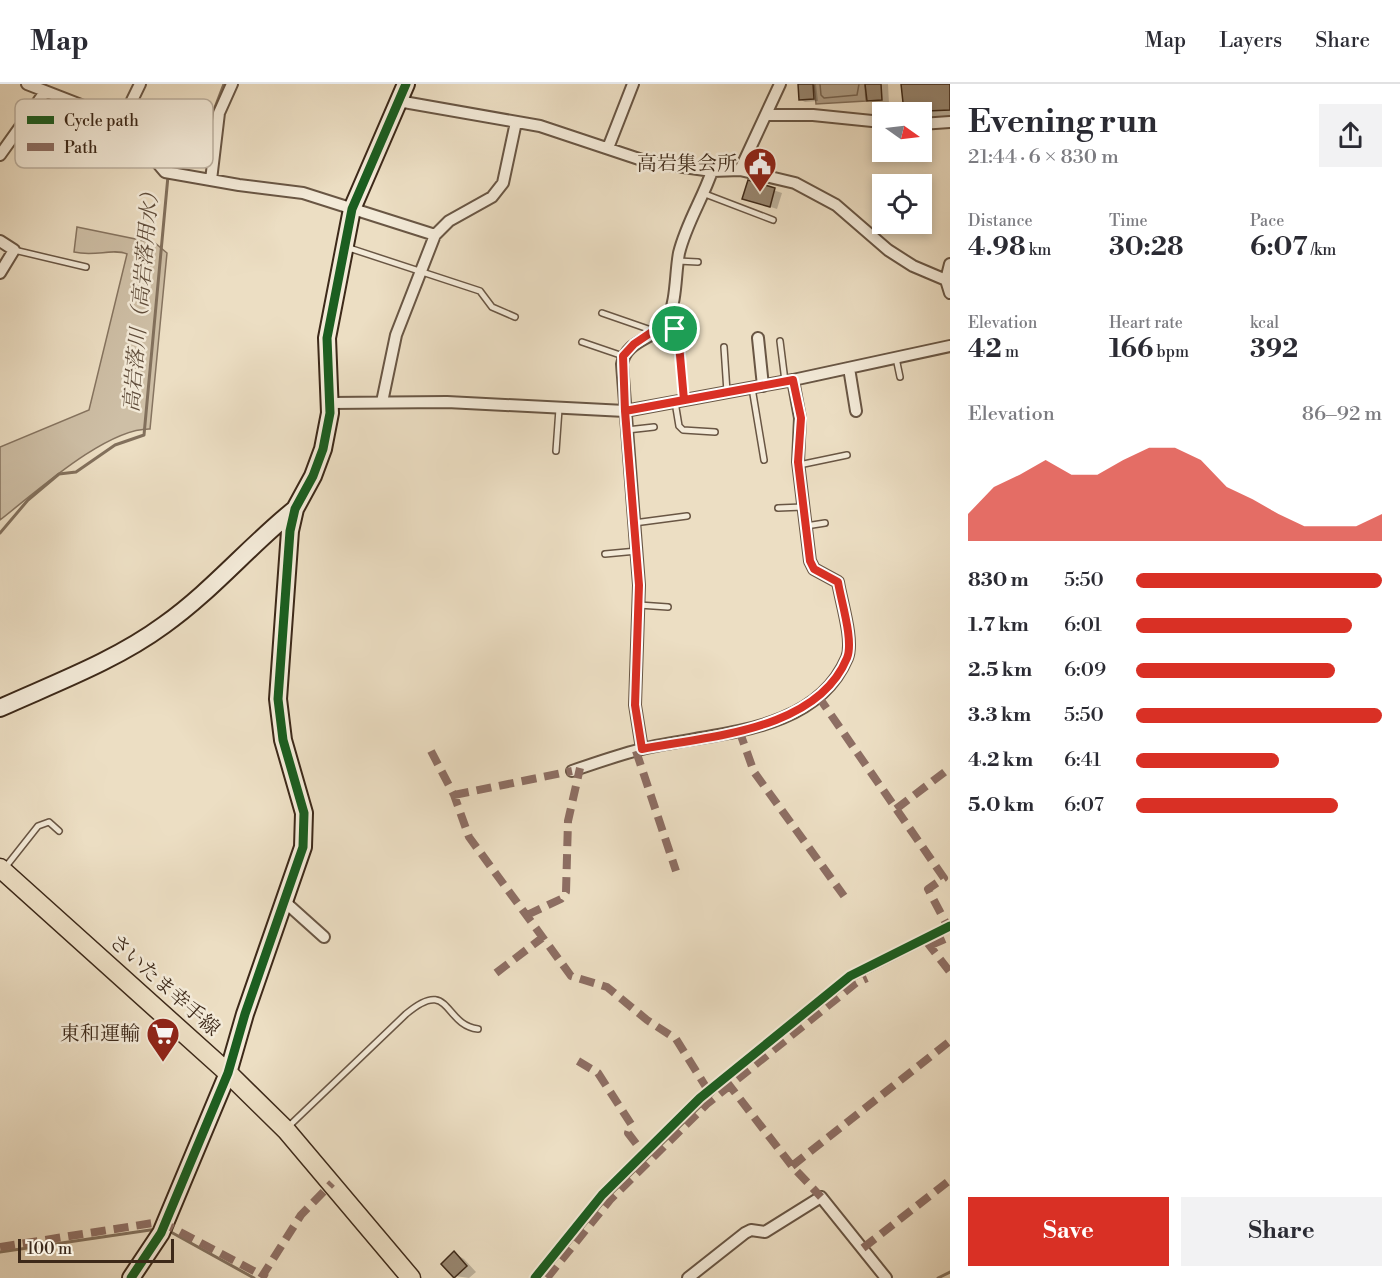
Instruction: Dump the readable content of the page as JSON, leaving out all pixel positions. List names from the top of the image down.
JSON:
{
  "streets": {
    "main road": ["さいたま幸手線"]
  },
  "water": ["高岩落川（高岩落用水）"],
  "places": {
    "public building": ["高岩集会所"],
    "supermarket": ["東和運輸"]
  },
  "legend": ["Cycle path", "Path"],
  "scale_bar": "100 m",
  "north": "right",
  "page": {
    "header": "Map",
    "nav": ["Map", "Layers", "Share"],
    "heading": ["Evening run", "21:44 · 6 × 830 m"],
    "stats": [
      ["Distance", "4.98 km"],
      ["Time", "30:28"],
      ["Pace", "6:07 /km"],
      ["Elevation", "42 m"],
      ["Heart rate", "166 bpm"],
      ["kcal", "392"]
    ],
    "chart": ["Elevation", "86–92 m"],
    "list": [
      {
        "name": "830 m",
        "note": "5:50"
      },
      {
        "name": "1.7 km",
        "note": "6:01"
      },
      {
        "name": "2.5 km",
        "note": "6:09"
      },
      {
        "name": "3.3 km",
        "note": "5:50"
      },
      {
        "name": "4.2 km",
        "note": "6:41"
      },
      {
        "name": "5.0 km",
        "note": "6:07"
      }
    ],
    "buttons": ["Save", "Share"],
    "scale": "100 m"
  }
}
